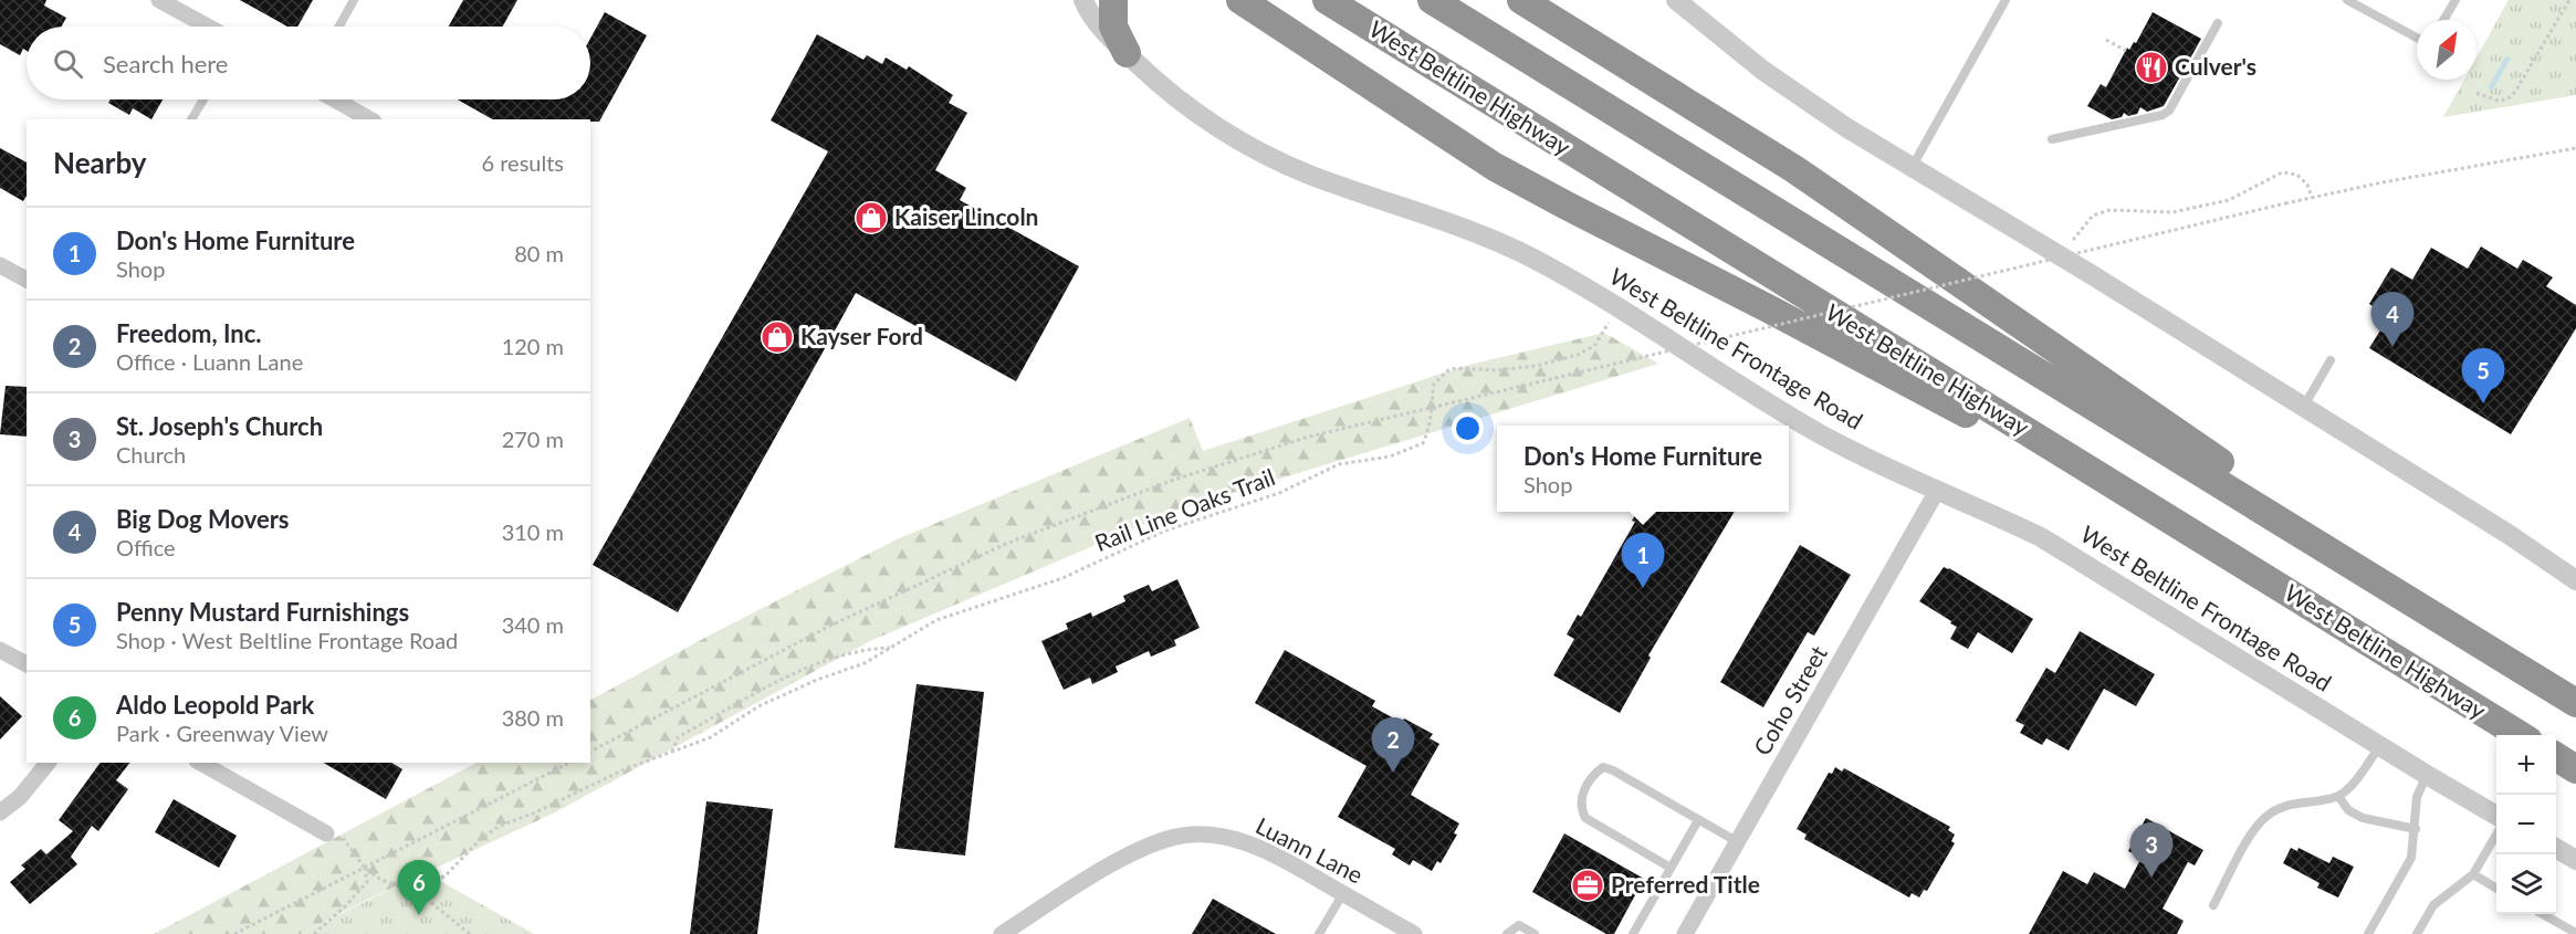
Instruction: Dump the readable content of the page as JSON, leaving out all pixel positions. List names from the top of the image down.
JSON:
{
  "streets": {
    "highway": ["West Beltline Highway"],
    "street": ["West Beltline Frontage Road", "Coho Street", "Luann Lane"],
    "path": ["Rail Line Oaks Trail"]
  },
  "crossings": [
    ["West Beltline Frontage Road", "Coho Street"]
  ],
  "places": {
    "restaurant": ["Culver's"],
    "shop": ["Kaiser Lincoln", "Kayser Ford"],
    "office": ["Preferred Title"]
  },
  "north": "top right",
  "page": {
    "search": "Search here",
    "heading": ["Nearby", "6 results"],
    "list": [
      {
        "mark": "1",
        "name": "Don's Home Furniture",
        "note": "Shop",
        "value": "80 m"
      },
      {
        "mark": "2",
        "name": "Freedom, Inc.",
        "note": "Office · Luann Lane",
        "value": "120 m"
      },
      {
        "mark": "3",
        "name": "St. Joseph's Church",
        "note": "Church",
        "value": "270 m"
      },
      {
        "mark": "4",
        "name": "Big Dog Movers",
        "note": "Office",
        "value": "310 m"
      },
      {
        "mark": "5",
        "name": "Penny Mustard Furnishings",
        "note": "Shop · West Beltline Frontage Road",
        "value": "340 m"
      },
      {
        "mark": "6",
        "name": "Aldo Leopold Park",
        "note": "Park · Greenway View",
        "value": "380 m"
      }
    ],
    "pins": [
      "4",
      "5",
      "1",
      "2",
      "3",
      "6"
    ],
    "popup": ["Don's Home Furniture", "Shop"],
    "map_buttons": ["+", "−"]
  }
}
